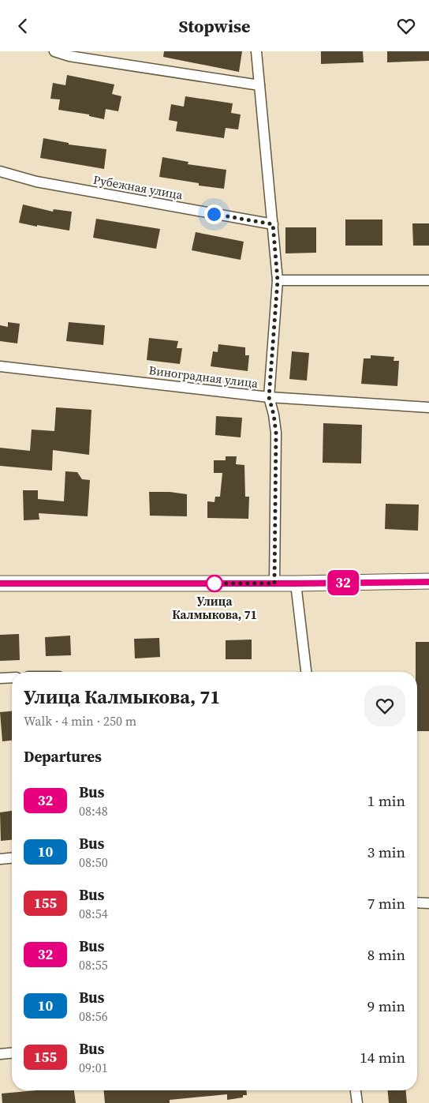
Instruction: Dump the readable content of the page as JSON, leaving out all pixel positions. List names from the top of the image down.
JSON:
{
  "streets": {
    "street": ["Рубежная улица", "Виноградная улица"]
  },
  "places": ["Улица Калмыкова, 71"],
  "lines": ["bus line 32"],
  "page": {
    "header": "Stopwise",
    "on_map": "32",
    "heading": [
      ["Улица Калмыкова, 71", "Walk · 4 min · 250 m"],
      "Departures"
    ],
    "list": [
      {
        "mark": "32",
        "name": "Bus",
        "note": "08:48",
        "value": "1 min"
      },
      {
        "mark": "10",
        "name": "Bus",
        "note": "08:50",
        "value": "3 min"
      },
      {
        "mark": "155",
        "name": "Bus",
        "note": "08:54",
        "value": "7 min"
      },
      {
        "mark": "32",
        "name": "Bus",
        "note": "08:55",
        "value": "8 min"
      },
      {
        "mark": "10",
        "name": "Bus",
        "note": "08:56",
        "value": "9 min"
      },
      {
        "mark": "155",
        "name": "Bus",
        "note": "09:01",
        "value": "14 min"
      }
    ]
  }
}
